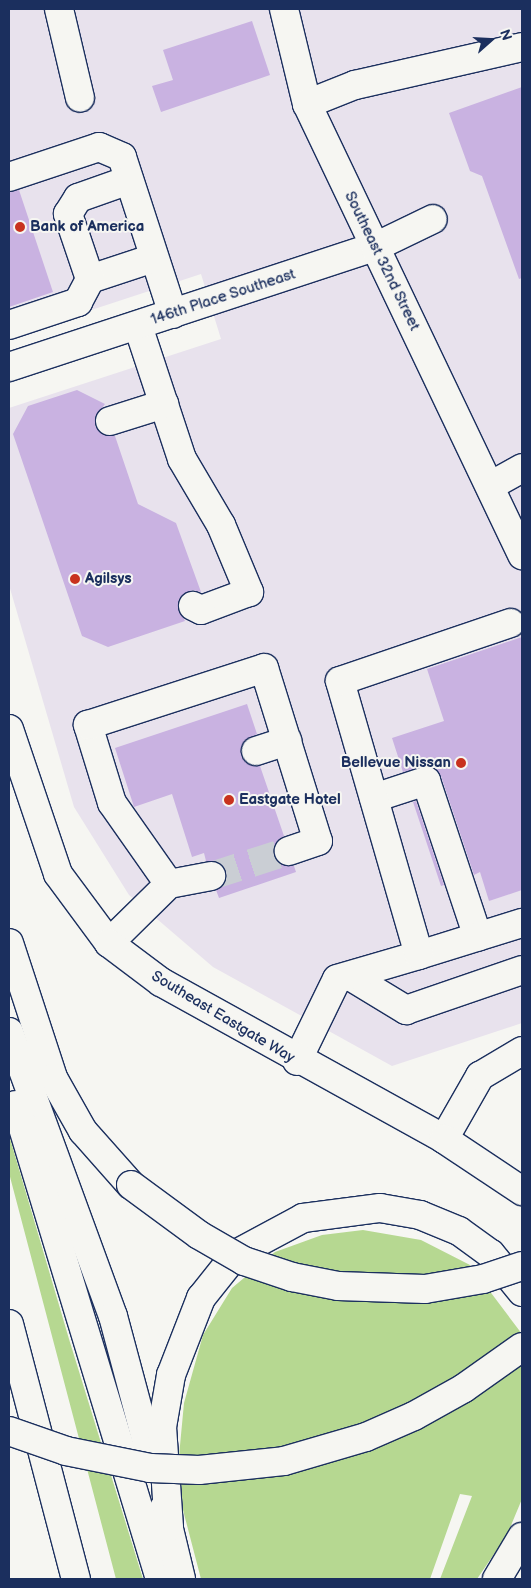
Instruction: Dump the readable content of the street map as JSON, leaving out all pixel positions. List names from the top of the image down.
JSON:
{
  "streets": {
    "main road": ["Southeast 32nd Street", "146th Place Southeast", "Southeast Eastgate Way"]
  },
  "crossings": [
    ["Southeast 32nd Street", "146th Place Southeast"]
  ],
  "places": [
    "Bank of America",
    "Agilsys",
    "Bellevue Nissan",
    "Eastgate Hotel"
  ],
  "north": "right"
}
